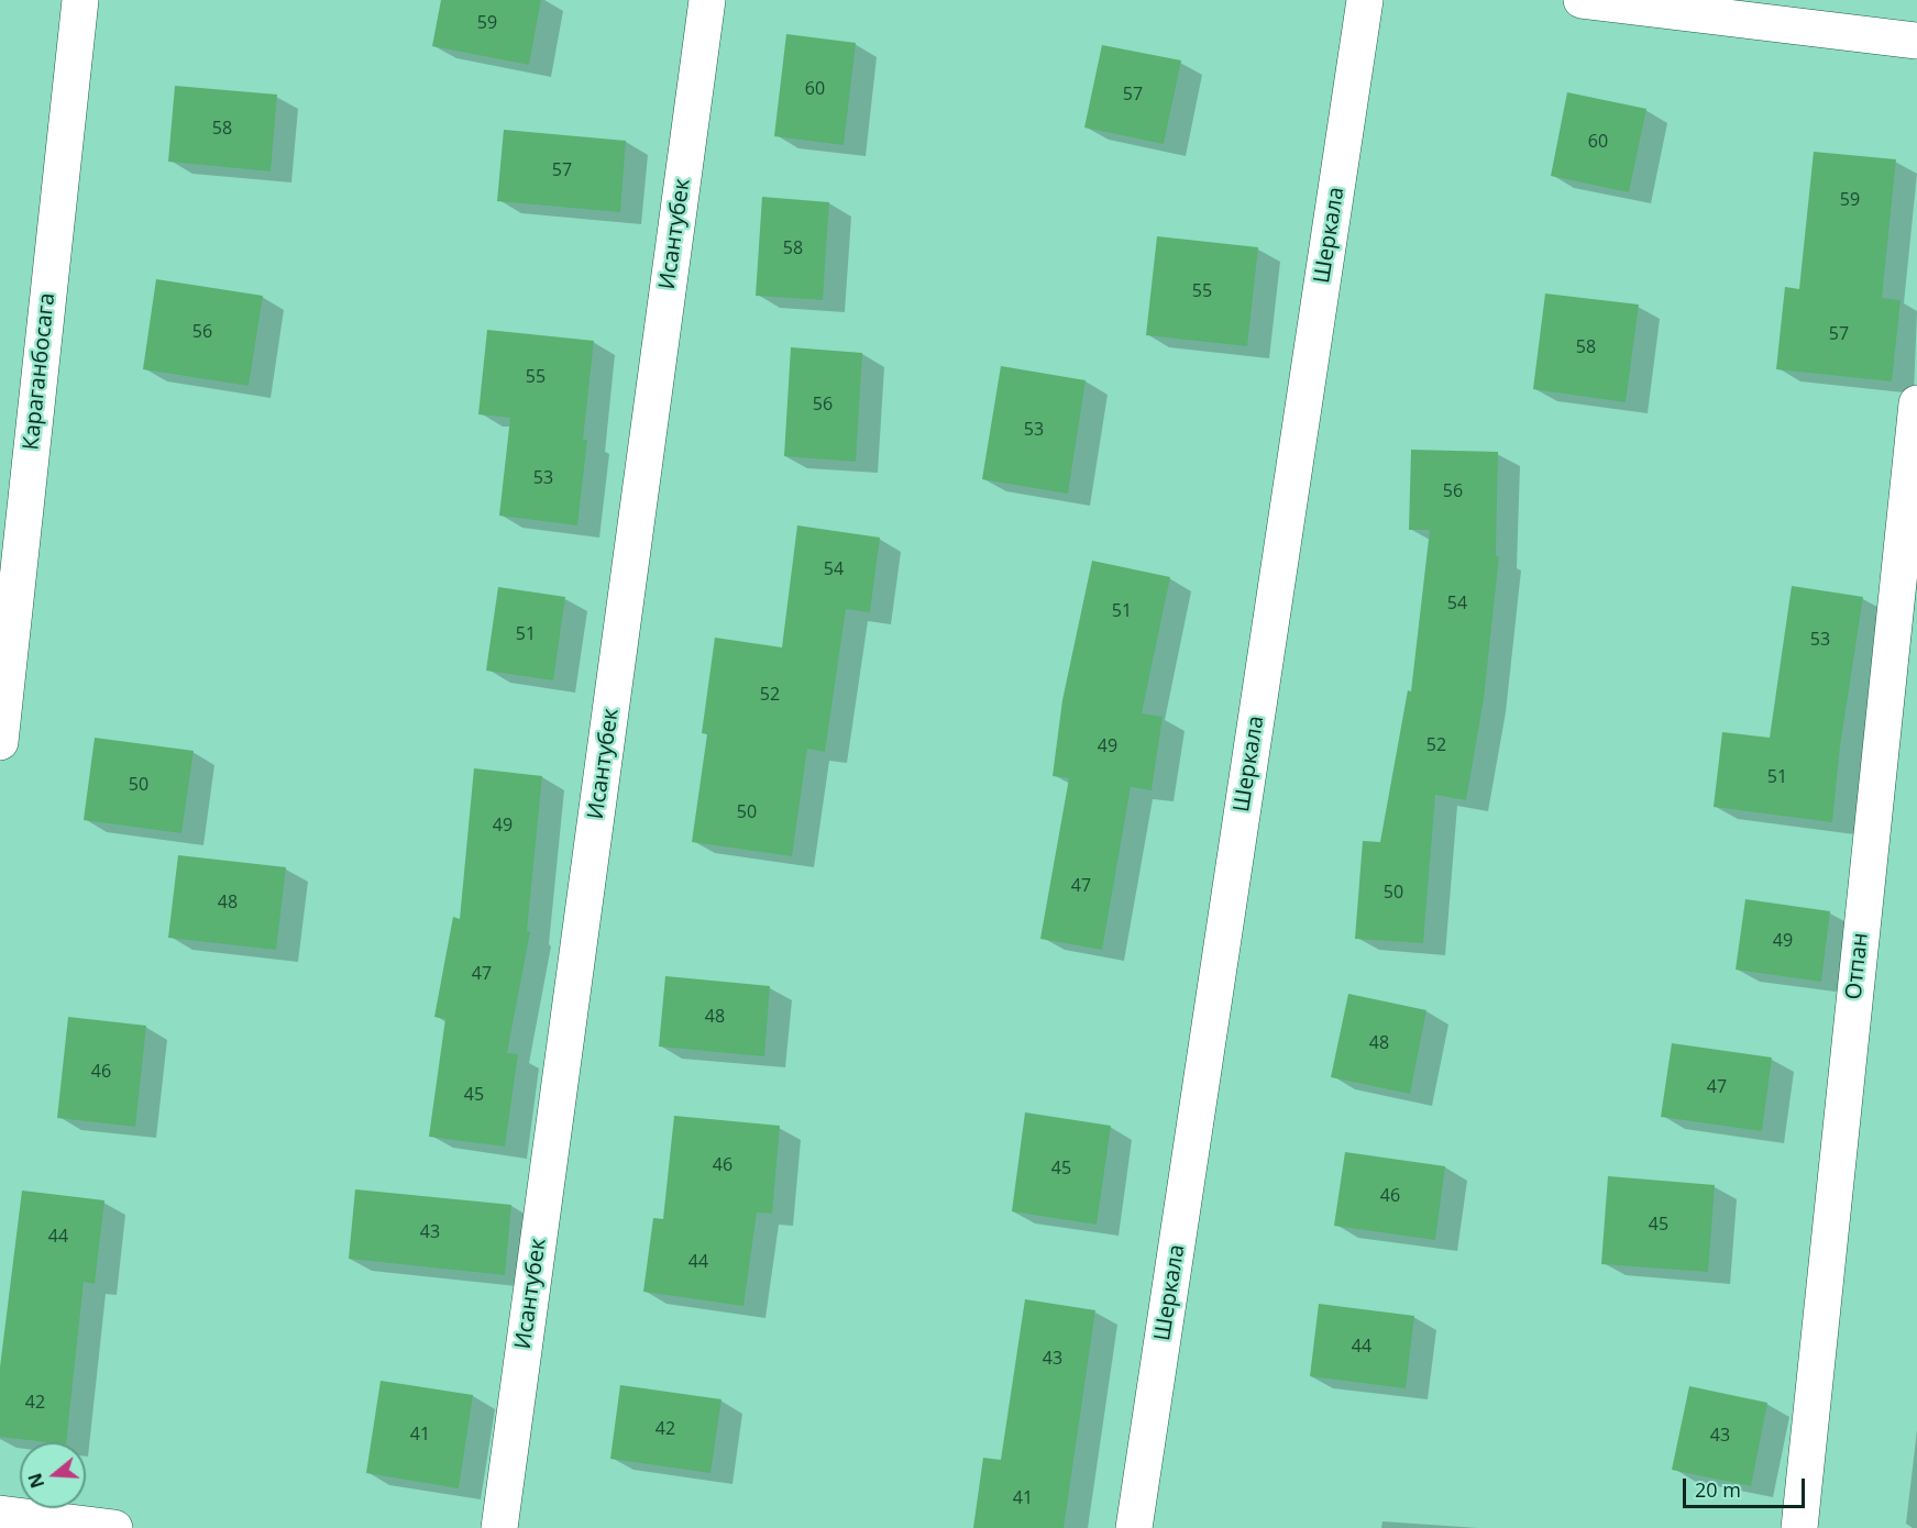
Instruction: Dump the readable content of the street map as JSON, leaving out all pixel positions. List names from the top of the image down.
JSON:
{
  "streets": {
    "street": [
      "Исантубек",
      "Шеркала",
      "Караганбосага",
      "Отпан"
    ]
  },
  "house_numbers": [
    "59",
    "60",
    "57",
    "58",
    "60",
    "57",
    "59",
    "58",
    "55",
    "56",
    "57",
    "58",
    "55",
    "56",
    "53",
    "53",
    "56",
    "54",
    "54",
    "51",
    "51",
    "53",
    "52",
    "52",
    "49",
    "51",
    "50",
    "50",
    "49",
    "47",
    "50",
    "48",
    "49",
    "47",
    "48",
    "48",
    "46",
    "47",
    "45",
    "46",
    "45",
    "46",
    "45",
    "43",
    "44",
    "44",
    "44",
    "43",
    "42",
    "42",
    "41",
    "43",
    "41"
  ],
  "scale_bar": "20 m",
  "north": "left"
}
